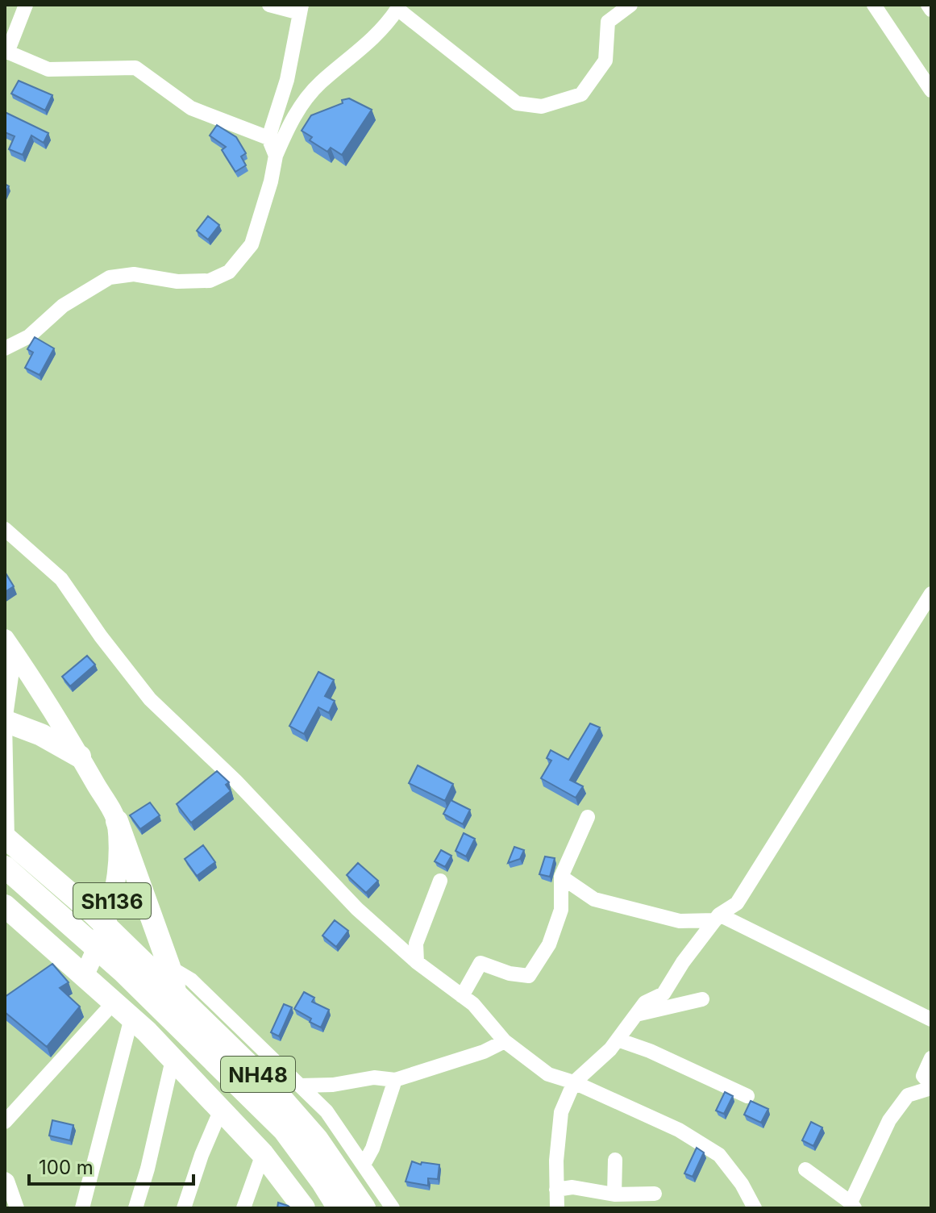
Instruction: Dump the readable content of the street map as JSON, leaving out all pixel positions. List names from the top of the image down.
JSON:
{
  "streets": {
    "highway": ["NH48"],
    "main road": ["Sh136"]
  },
  "scale_bar": "100 m"
}
